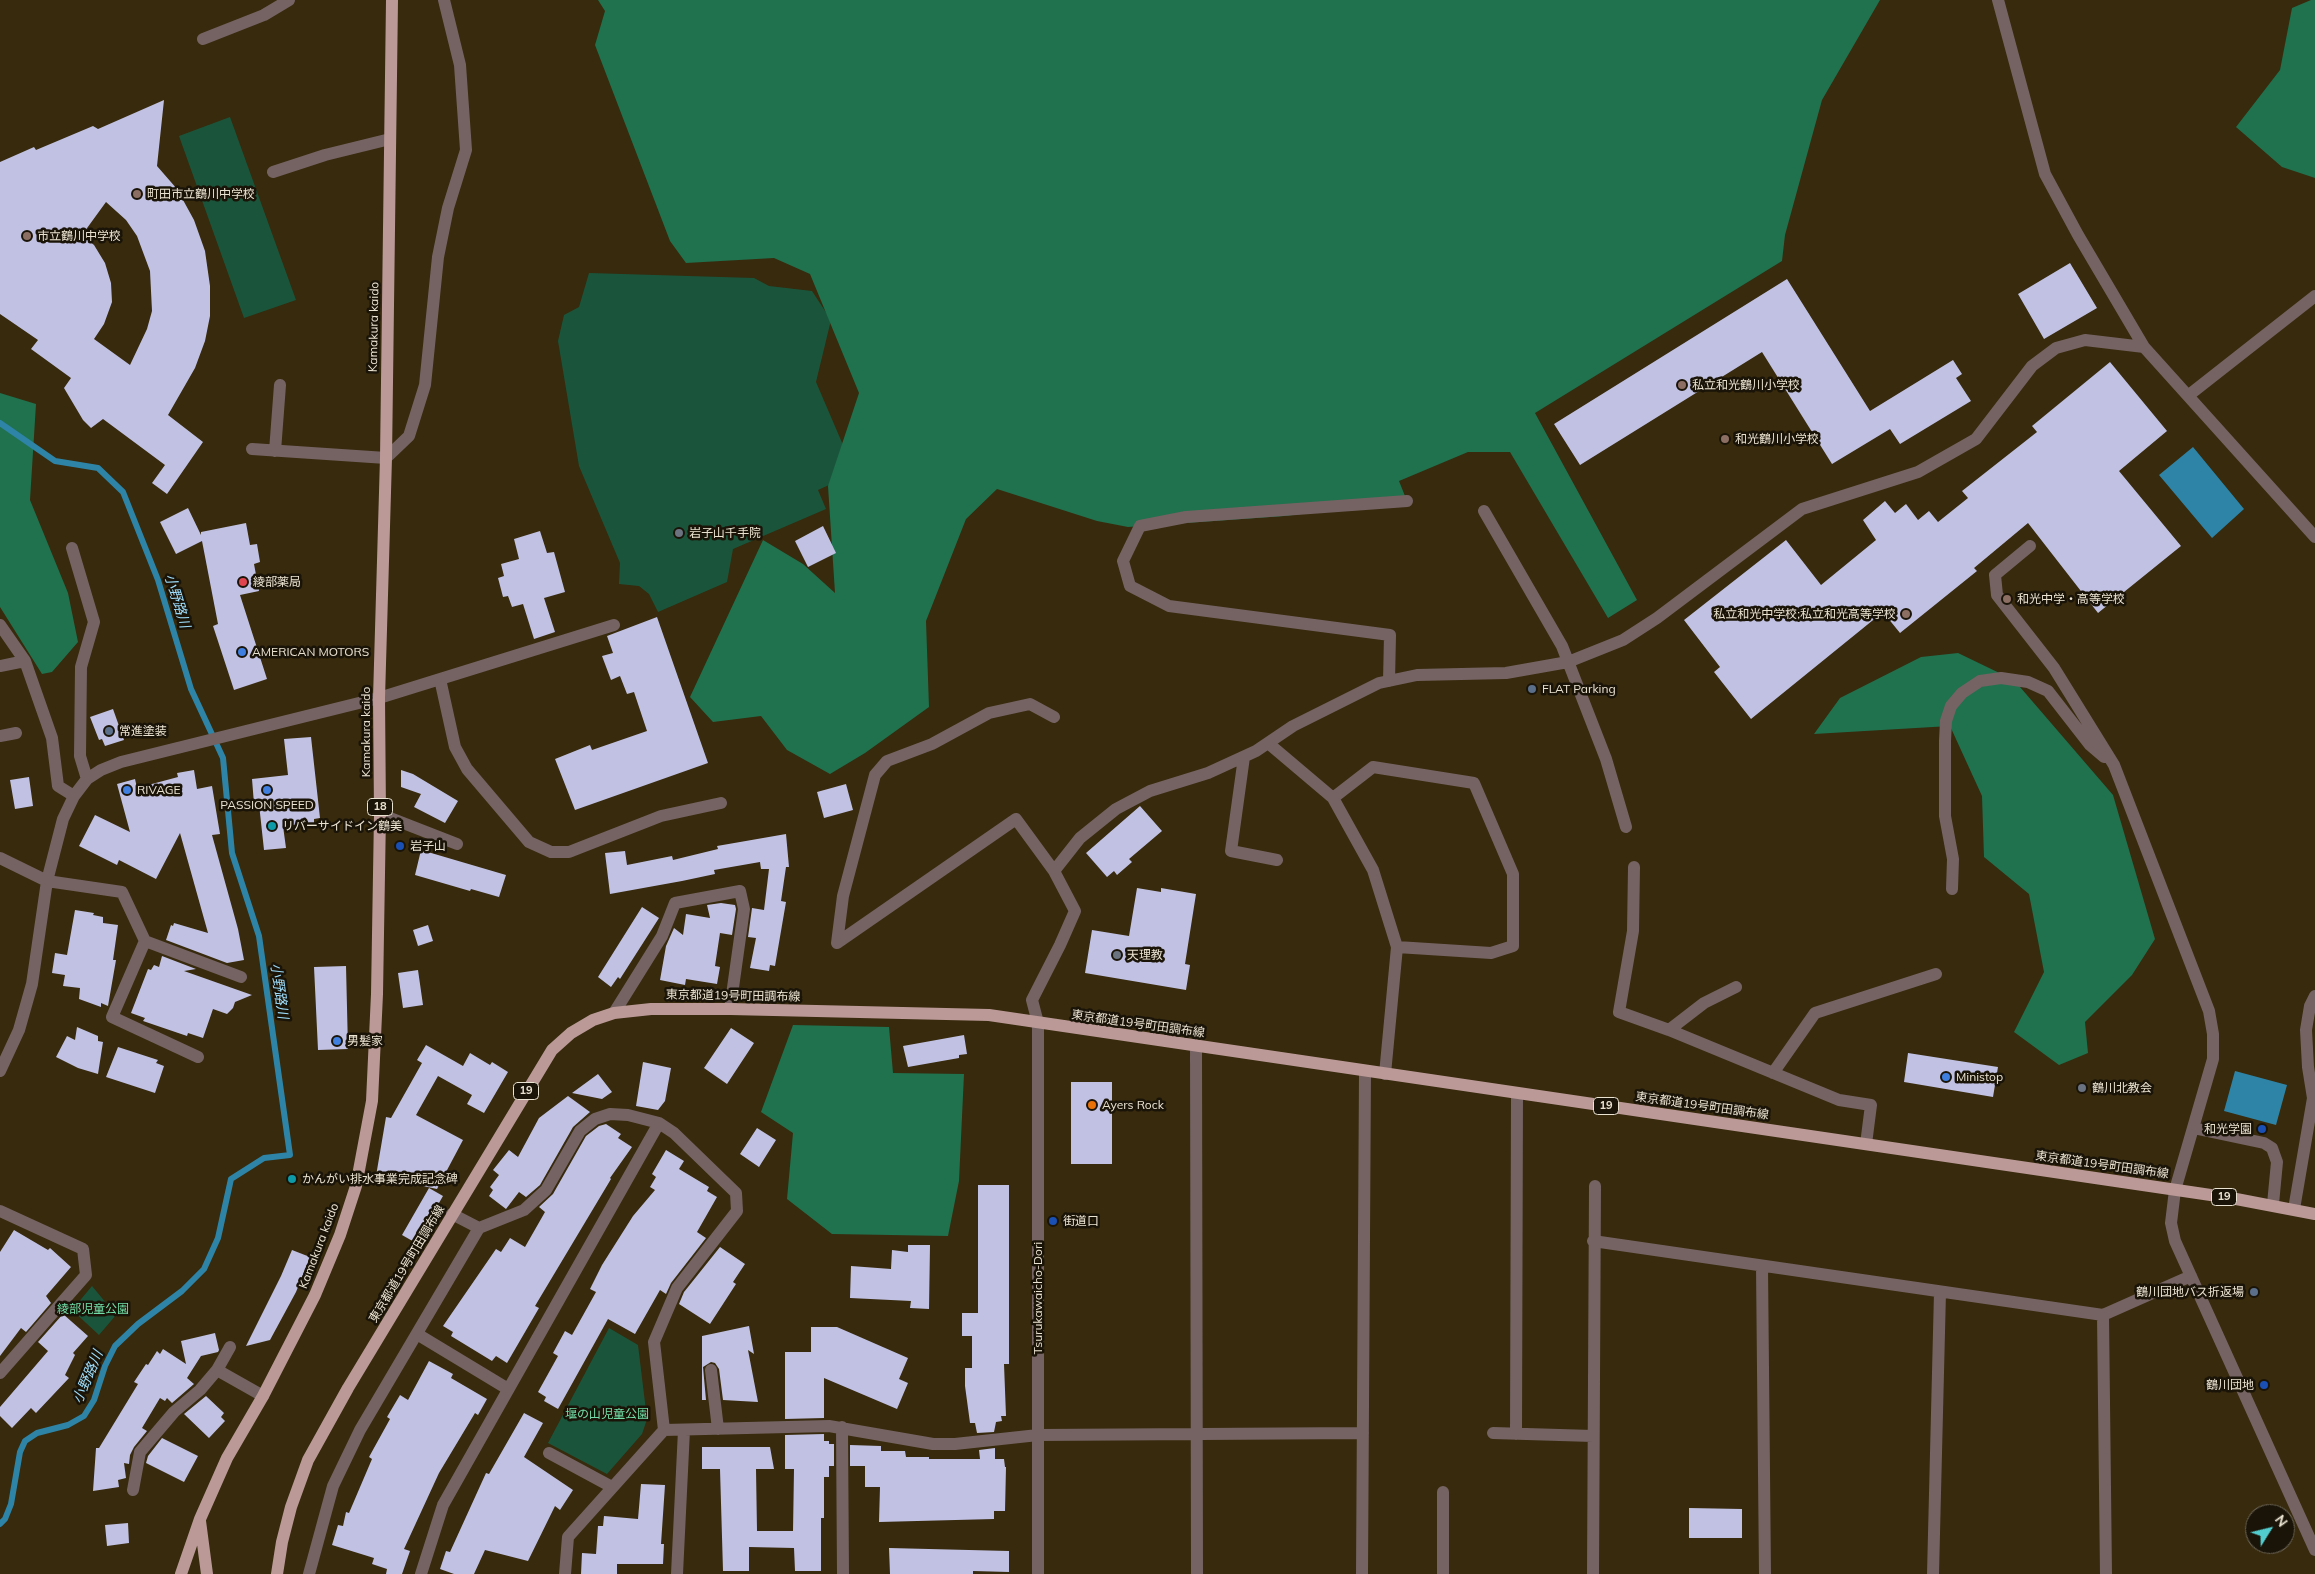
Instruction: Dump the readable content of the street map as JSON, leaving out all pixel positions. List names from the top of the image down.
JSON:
{
  "streets": {
    "main road": [
      "Kamakura kaido",
      "18",
      "東京都道19号町田調布線",
      "19"
    ],
    "street": ["Tsurukawaicho-Dori"]
  },
  "crossings": [
    ["東京都道19号町田調布線", "Tsurukawaicho-Dori"]
  ],
  "water": ["小野路川"],
  "parks": ["綾部児童公園", "堰の山児童公園"],
  "places": [
    "町田市立鶴川中学校",
    "市立鶴川中学校",
    "私立和光鶴川小学校",
    "和光鶴川小学校",
    "岩子山千手院",
    "綾部薬局",
    "和光中学・高等学校",
    "私立和光中学校;私立和光高等学校",
    "AMERICAN MOTORS",
    "FLAT Parking",
    "常進塗装",
    "RIVAGE",
    "PASSION SPEED",
    "リバーサイドイン鶴美",
    "岩子山",
    "天理教",
    "男髪家",
    "Ministop",
    "鶴川北教会",
    "Ayers Rock",
    "和光学園",
    "かんがい排水事業完成記念碑",
    "街道口",
    "鶴川団地バス折返場",
    "鶴川団地"
  ],
  "north": "top right"
}
